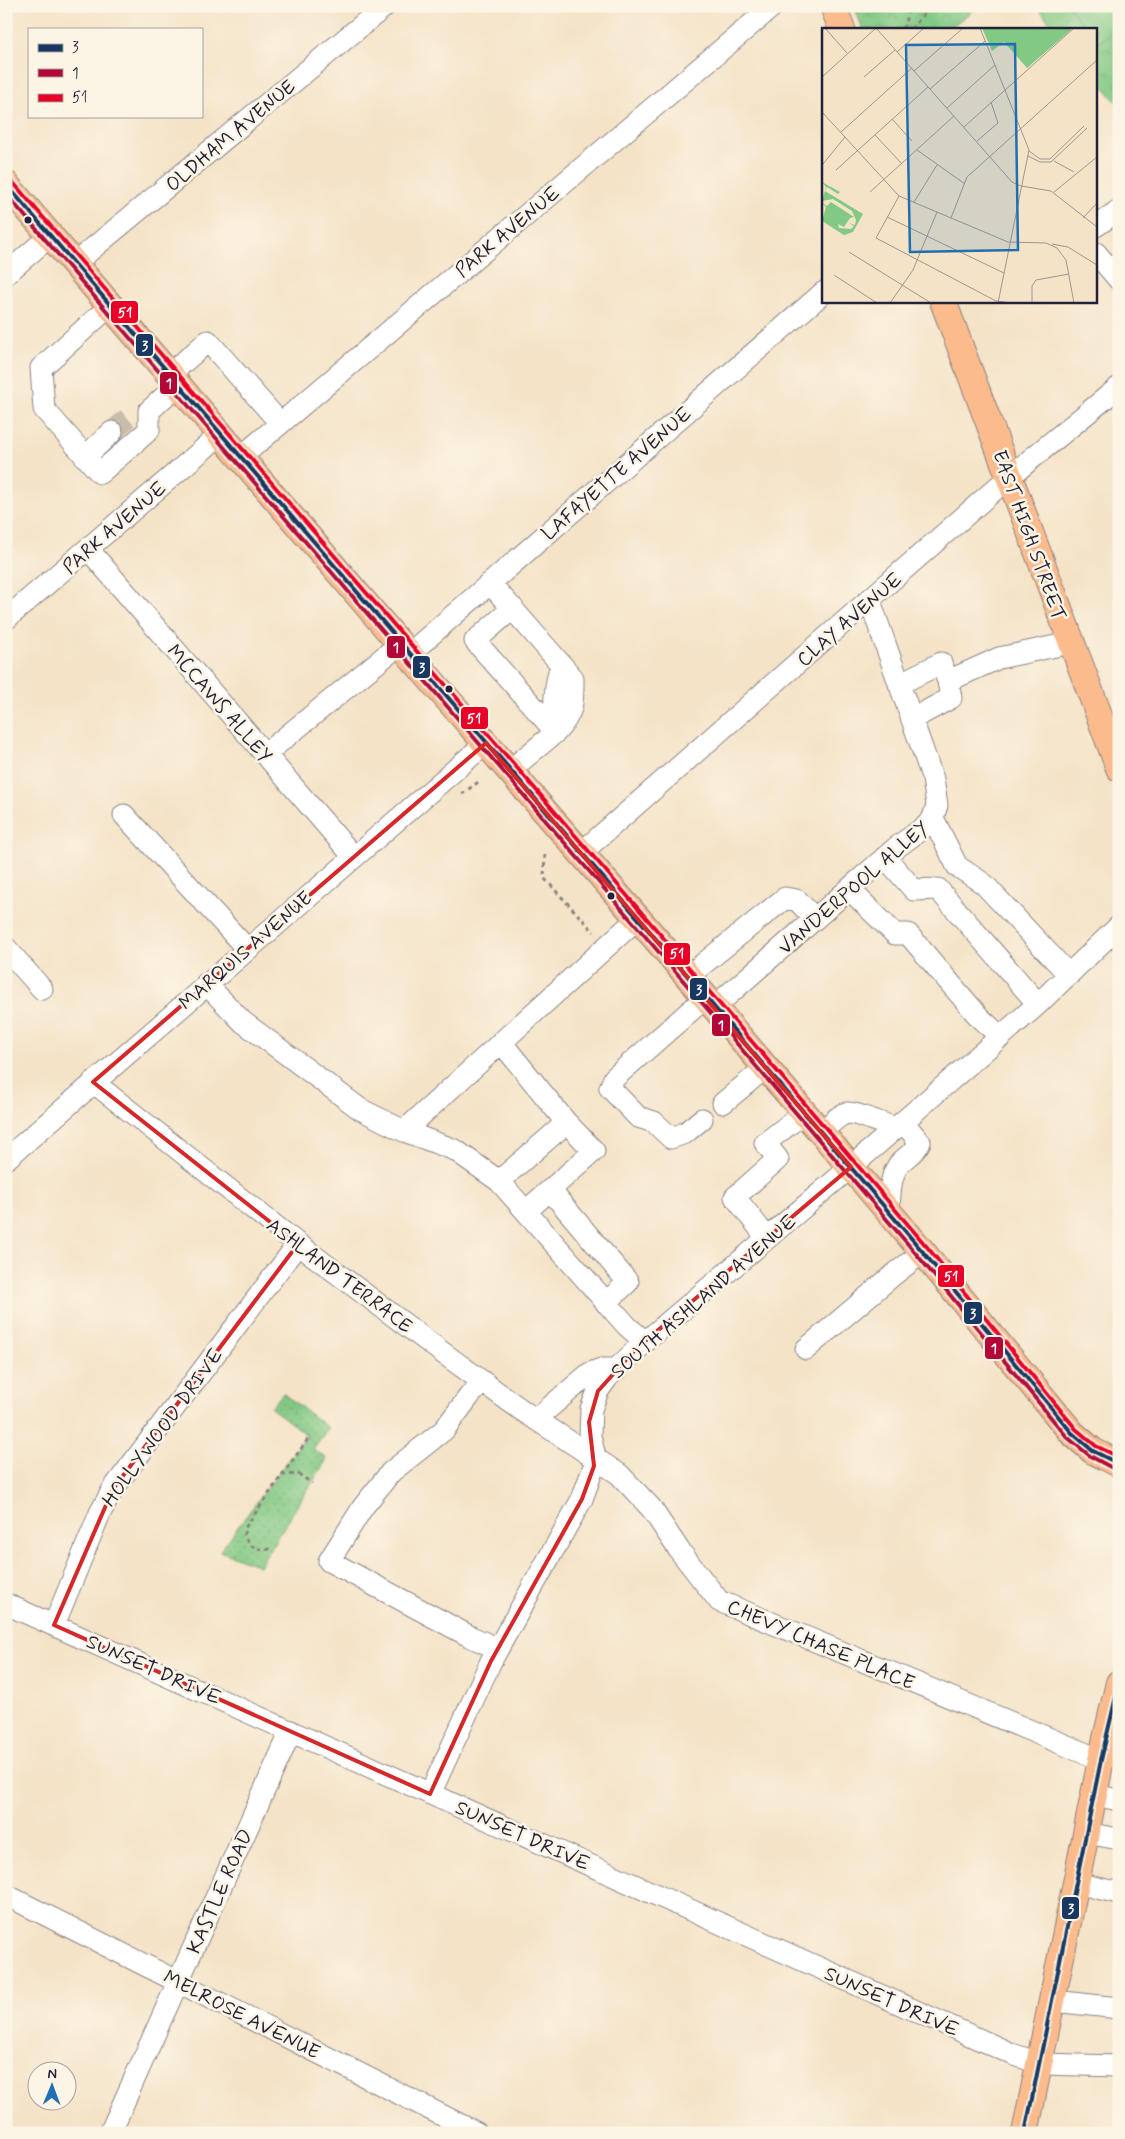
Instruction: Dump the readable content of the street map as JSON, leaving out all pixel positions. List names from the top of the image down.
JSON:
{
  "streets": {
    "main road": ["EAST HIGH STREET"],
    "street": [
      "OLDHAM AVENUE",
      "PARK AVENUE",
      "LAFAYETTE AVENUE",
      "CLAY AVENUE",
      "MCCAWS ALLEY",
      "VANDERPOOL ALLEY",
      "MARQUIS AVENUE",
      "ASHLAND TERRACE",
      "SOUTH ASHLAND AVENUE",
      "HOLLYWOOD DRIVE",
      "CHEVY CHASE PLACE",
      "SUNSET DRIVE",
      "KASTLE ROAD",
      "MELROSE AVENUE"
    ]
  },
  "crossings": [
    ["PARK AVENUE", "MCCAWS ALLEY"],
    ["LAFAYETTE AVENUE", "MCCAWS ALLEY"],
    ["EAST HIGH STREET", "CLAY AVENUE"],
    ["CLAY AVENUE", "VANDERPOOL ALLEY"],
    ["MCCAWS ALLEY", "MARQUIS AVENUE"],
    ["MARQUIS AVENUE", "ASHLAND TERRACE"],
    ["ASHLAND TERRACE", "SOUTH ASHLAND AVENUE"],
    ["ASHLAND TERRACE", "HOLLYWOOD DRIVE"],
    ["ASHLAND TERRACE", "CHEVY CHASE PLACE"],
    ["SOUTH ASHLAND AVENUE", "CHEVY CHASE PLACE"],
    ["SOUTH ASHLAND AVENUE", "SUNSET DRIVE"],
    ["HOLLYWOOD DRIVE", "SUNSET DRIVE"],
    ["SUNSET DRIVE", "KASTLE ROAD"],
    ["KASTLE ROAD", "MELROSE AVENUE"]
  ],
  "lines": ["transit line 51", "transit line 3", "transit line 1"],
  "legend": ["3", "1", "51"],
  "north": "top"
}
